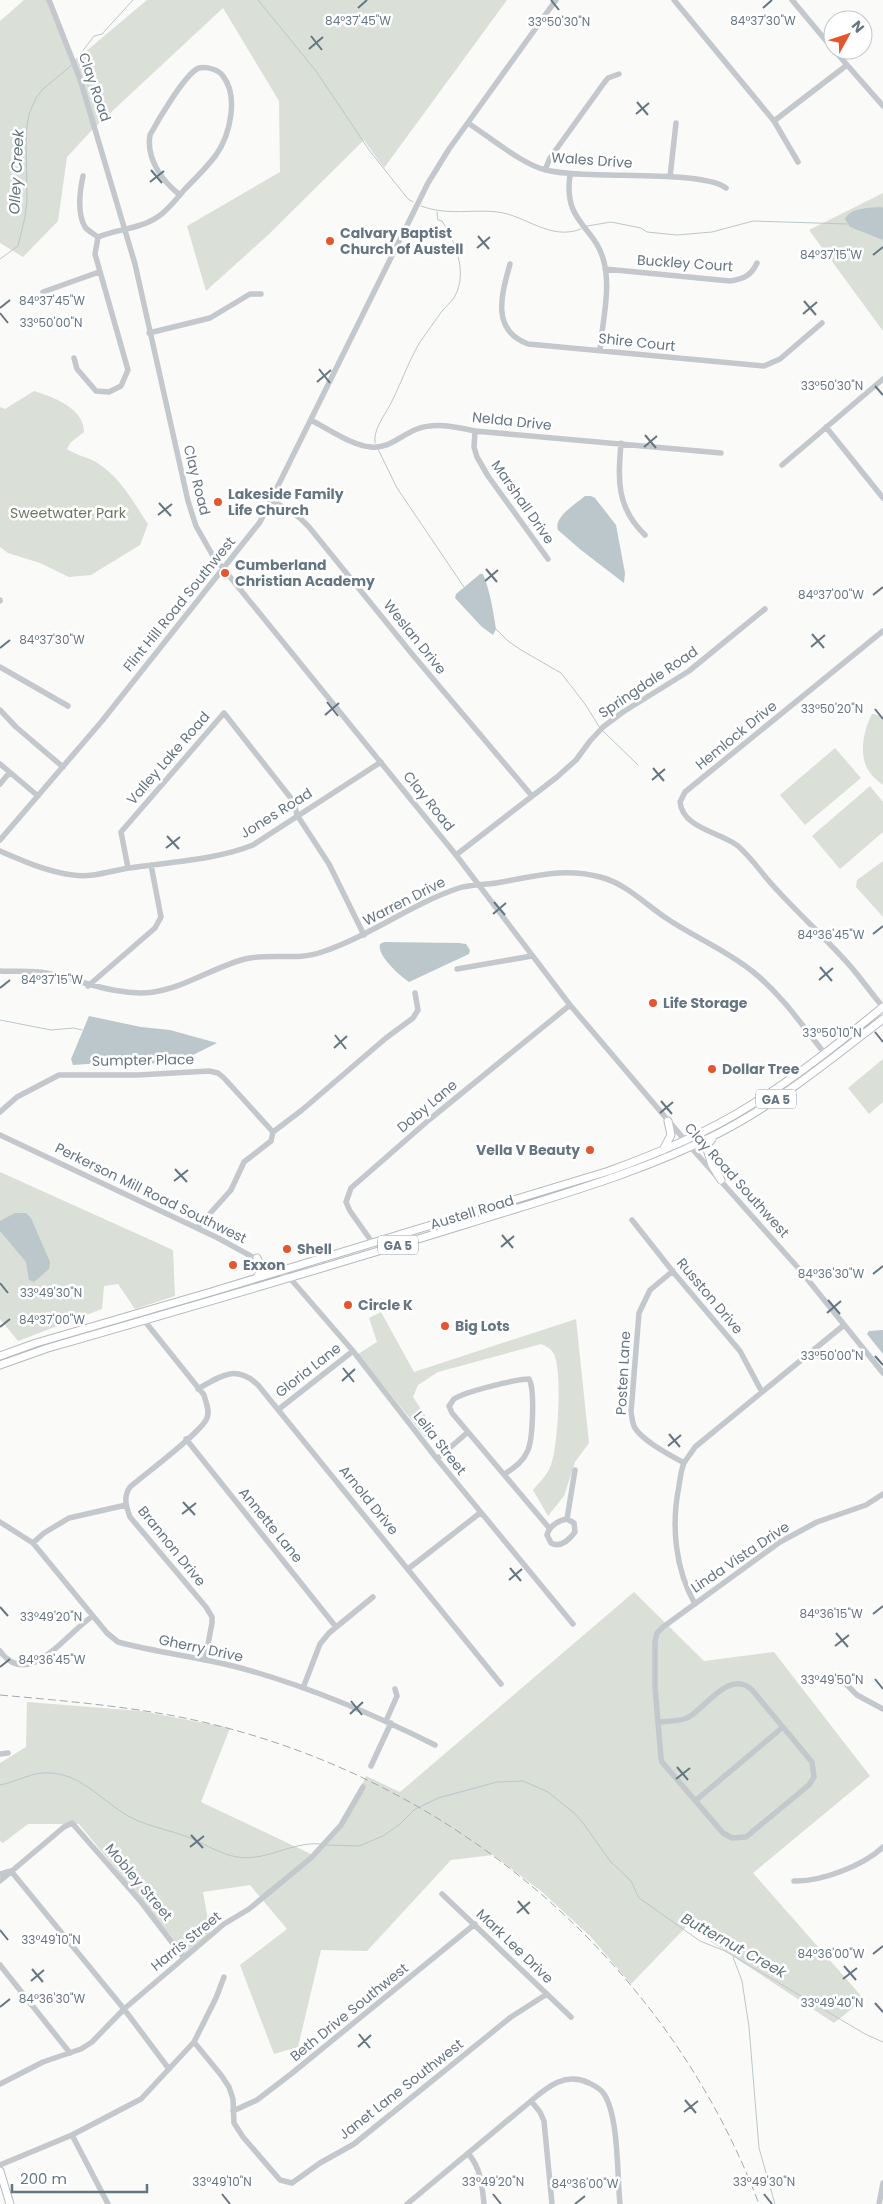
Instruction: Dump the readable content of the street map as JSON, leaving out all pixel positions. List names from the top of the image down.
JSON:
{
  "streets": {
    "main road": ["GA 5", "Austell Road"],
    "street": [
      "Clay Road",
      "Wales Drive",
      "Buckley Court",
      "Shire Court",
      "Nelda Drive",
      "Marshall Drive",
      "Flint Hill Road Southwest",
      "Weslan Drive",
      "Springdale Road",
      "Hemlock Drive",
      "Valley Lake Road",
      "Jones Road",
      "Warren Drive",
      "Sumpter Place",
      "Doby Lane",
      "Clay Road Southwest",
      "Perkerson Mill Road Southwest",
      "Russton Drive",
      "Gloria Lane",
      "Posten Lane",
      "Lelia Street",
      "Arnold Drive",
      "Annette Lane",
      "Brannon Drive",
      "Linda Vista Drive",
      "Gherry Drive",
      "Mobley Street",
      "Harris Street",
      "Mark Lee Drive",
      "Beth Drive Southwest",
      "Janet Lane Southwest"
    ]
  },
  "crossings": [
    ["Clay Road", "Flint Hill Road Southwest"],
    ["Clay Road", "Springdale Road"],
    ["Clay Road", "Jones Road"],
    ["Clay Road", "Warren Drive"],
    ["Clay Road", "Doby Lane"],
    ["Clay Road", "Clay Road Southwest"],
    ["Wales Drive", "Flint Hill Road Southwest"],
    ["Nelda Drive", "Marshall Drive"],
    ["Nelda Drive", "Flint Hill Road Southwest"],
    ["Flint Hill Road Southwest", "Weslan Drive"],
    ["Weslan Drive", "Springdale Road"],
    ["Hemlock Drive", "Austell Road"],
    ["Valley Lake Road", "Jones Road"],
    ["Valley Lake Road", "Warren Drive"],
    ["Warren Drive", "Austell Road"],
    ["Doby Lane", "Clay Road Southwest"],
    ["Doby Lane", "Austell Road"],
    ["Clay Road Southwest", "Austell Road"],
    ["Perkerson Mill Road Southwest", "Austell Road"],
    ["Perkerson Mill Road Southwest", "Lelia Street"],
    ["Austell Road", "Lelia Street"],
    ["Austell Road", "Brannon Drive"],
    ["Russton Drive", "Posten Lane"],
    ["Gloria Lane", "Lelia Street"],
    ["Gloria Lane", "Arnold Drive"],
    ["Posten Lane", "Linda Vista Drive"],
    ["Arnold Drive", "Brannon Drive"],
    ["Annette Lane", "Brannon Drive"],
    ["Brannon Drive", "Gherry Drive"],
    ["Mobley Street", "Harris Street"],
    ["Mark Lee Drive", "Beth Drive Southwest"],
    ["Mark Lee Drive", "Janet Lane Southwest"],
    ["Beth Drive Southwest", "Janet Lane Southwest"]
  ],
  "water": ["Olley Creek", "Butternut Creek"],
  "parks": ["Sweetwater Park"],
  "places": [
    "Calvary Baptist Church of Austell",
    "Lakeside Family Life Church",
    "Cumberland Christian Academy",
    "Life Storage",
    "Dollar Tree",
    "Vella V Beauty",
    "Shell",
    "Exxon",
    "Circle K",
    "Big Lots"
  ],
  "scale_bar": "200 m",
  "north": "top right",
  "coordinates": [
    "84°37'30\"W",
    "84°37'45\"W",
    "33°50'30\"N",
    "84°37'15\"W",
    "33°50'00\"N",
    "84°37'00\"W",
    "33°50'20\"N",
    "84°36'45\"W",
    "33°50'10\"N",
    "84°36'30\"W",
    "33°49'30\"N",
    "84°36'15\"W",
    "33°49'20\"N",
    "33°49'50\"N",
    "33°49'10\"N",
    "84°36'00\"W",
    "33°49'40\"N"
  ]
}
